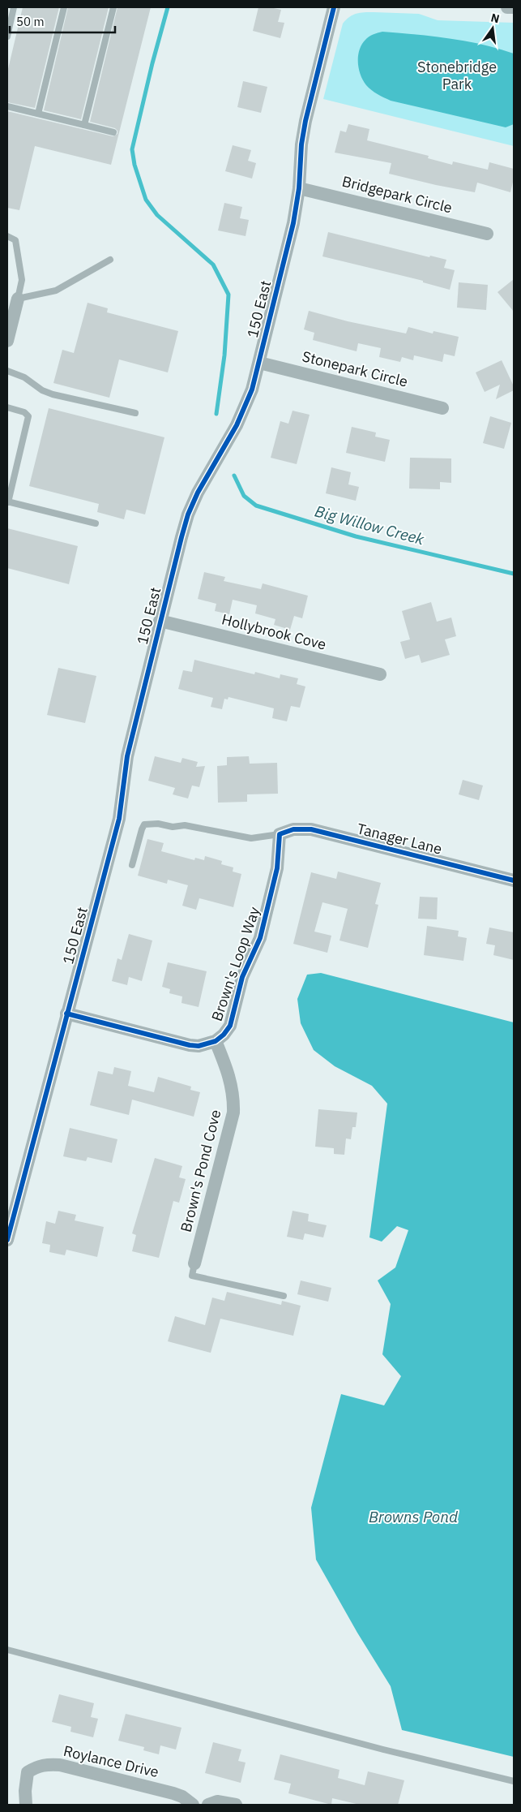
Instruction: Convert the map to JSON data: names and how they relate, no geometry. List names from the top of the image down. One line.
{"streets":{"street":["Bridgepark Circle","150 East","Stonepark Circle","Hollybrook Cove","Tanager Lane","Brown's Loop Way","Brown's Pond Cove","Roylance Drive"]},"crossings":[["Bridgepark Circle","150 East"],["150 East","Stonepark Circle"],["150 East","Hollybrook Cove"],["150 East","Brown's Loop Way"],["Tanager Lane","Brown's Loop Way"],["Brown's Loop Way","Brown's Pond Cove"]],"water":["Big Willow Creek","Browns Pond"],"parks":["Stonebridge Park"],"scale_bar":"50 m","north":"top"}
